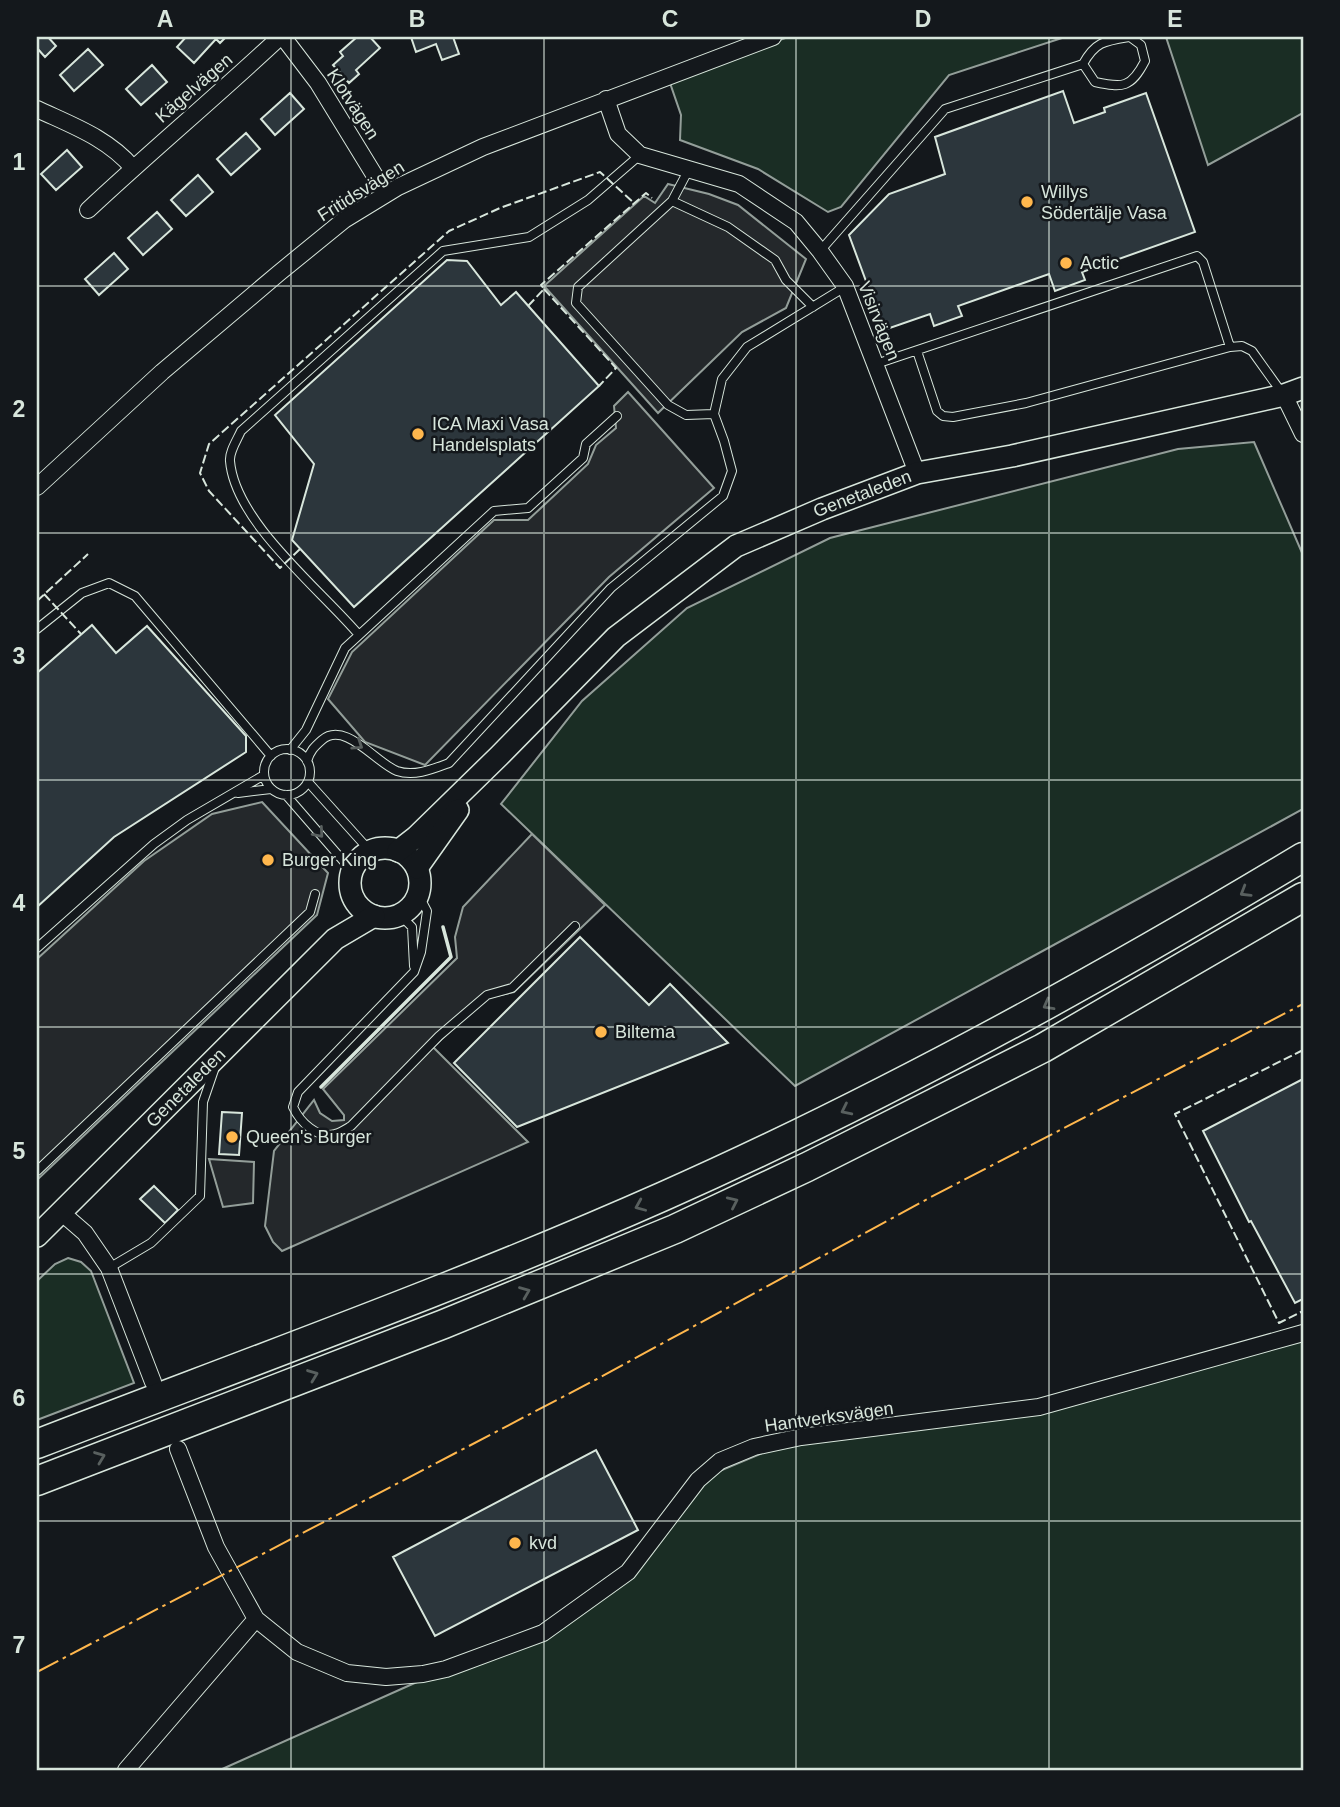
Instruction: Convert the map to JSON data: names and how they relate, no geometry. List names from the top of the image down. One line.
{"streets":{"main road":["Genetaleden"],"street":["Kägelvägen","Klotvägen","Fritidsvägen","Visirvägen","Hantverksvägen"]},"crossings":[["Kägelvägen","Klotvägen"],["Klotvägen","Fritidsvägen"],["Visirvägen","Genetaleden"]],"places":["Willys Södertälje Vasa","Actic","ICA Maxi Vasa Handelsplats","Burger King","Biltema","Queen's Burger","kvd"],"grid":{"columns":["A","B","C","D","E"],"rows":["1","2","3","4","5","6","7"]}}
